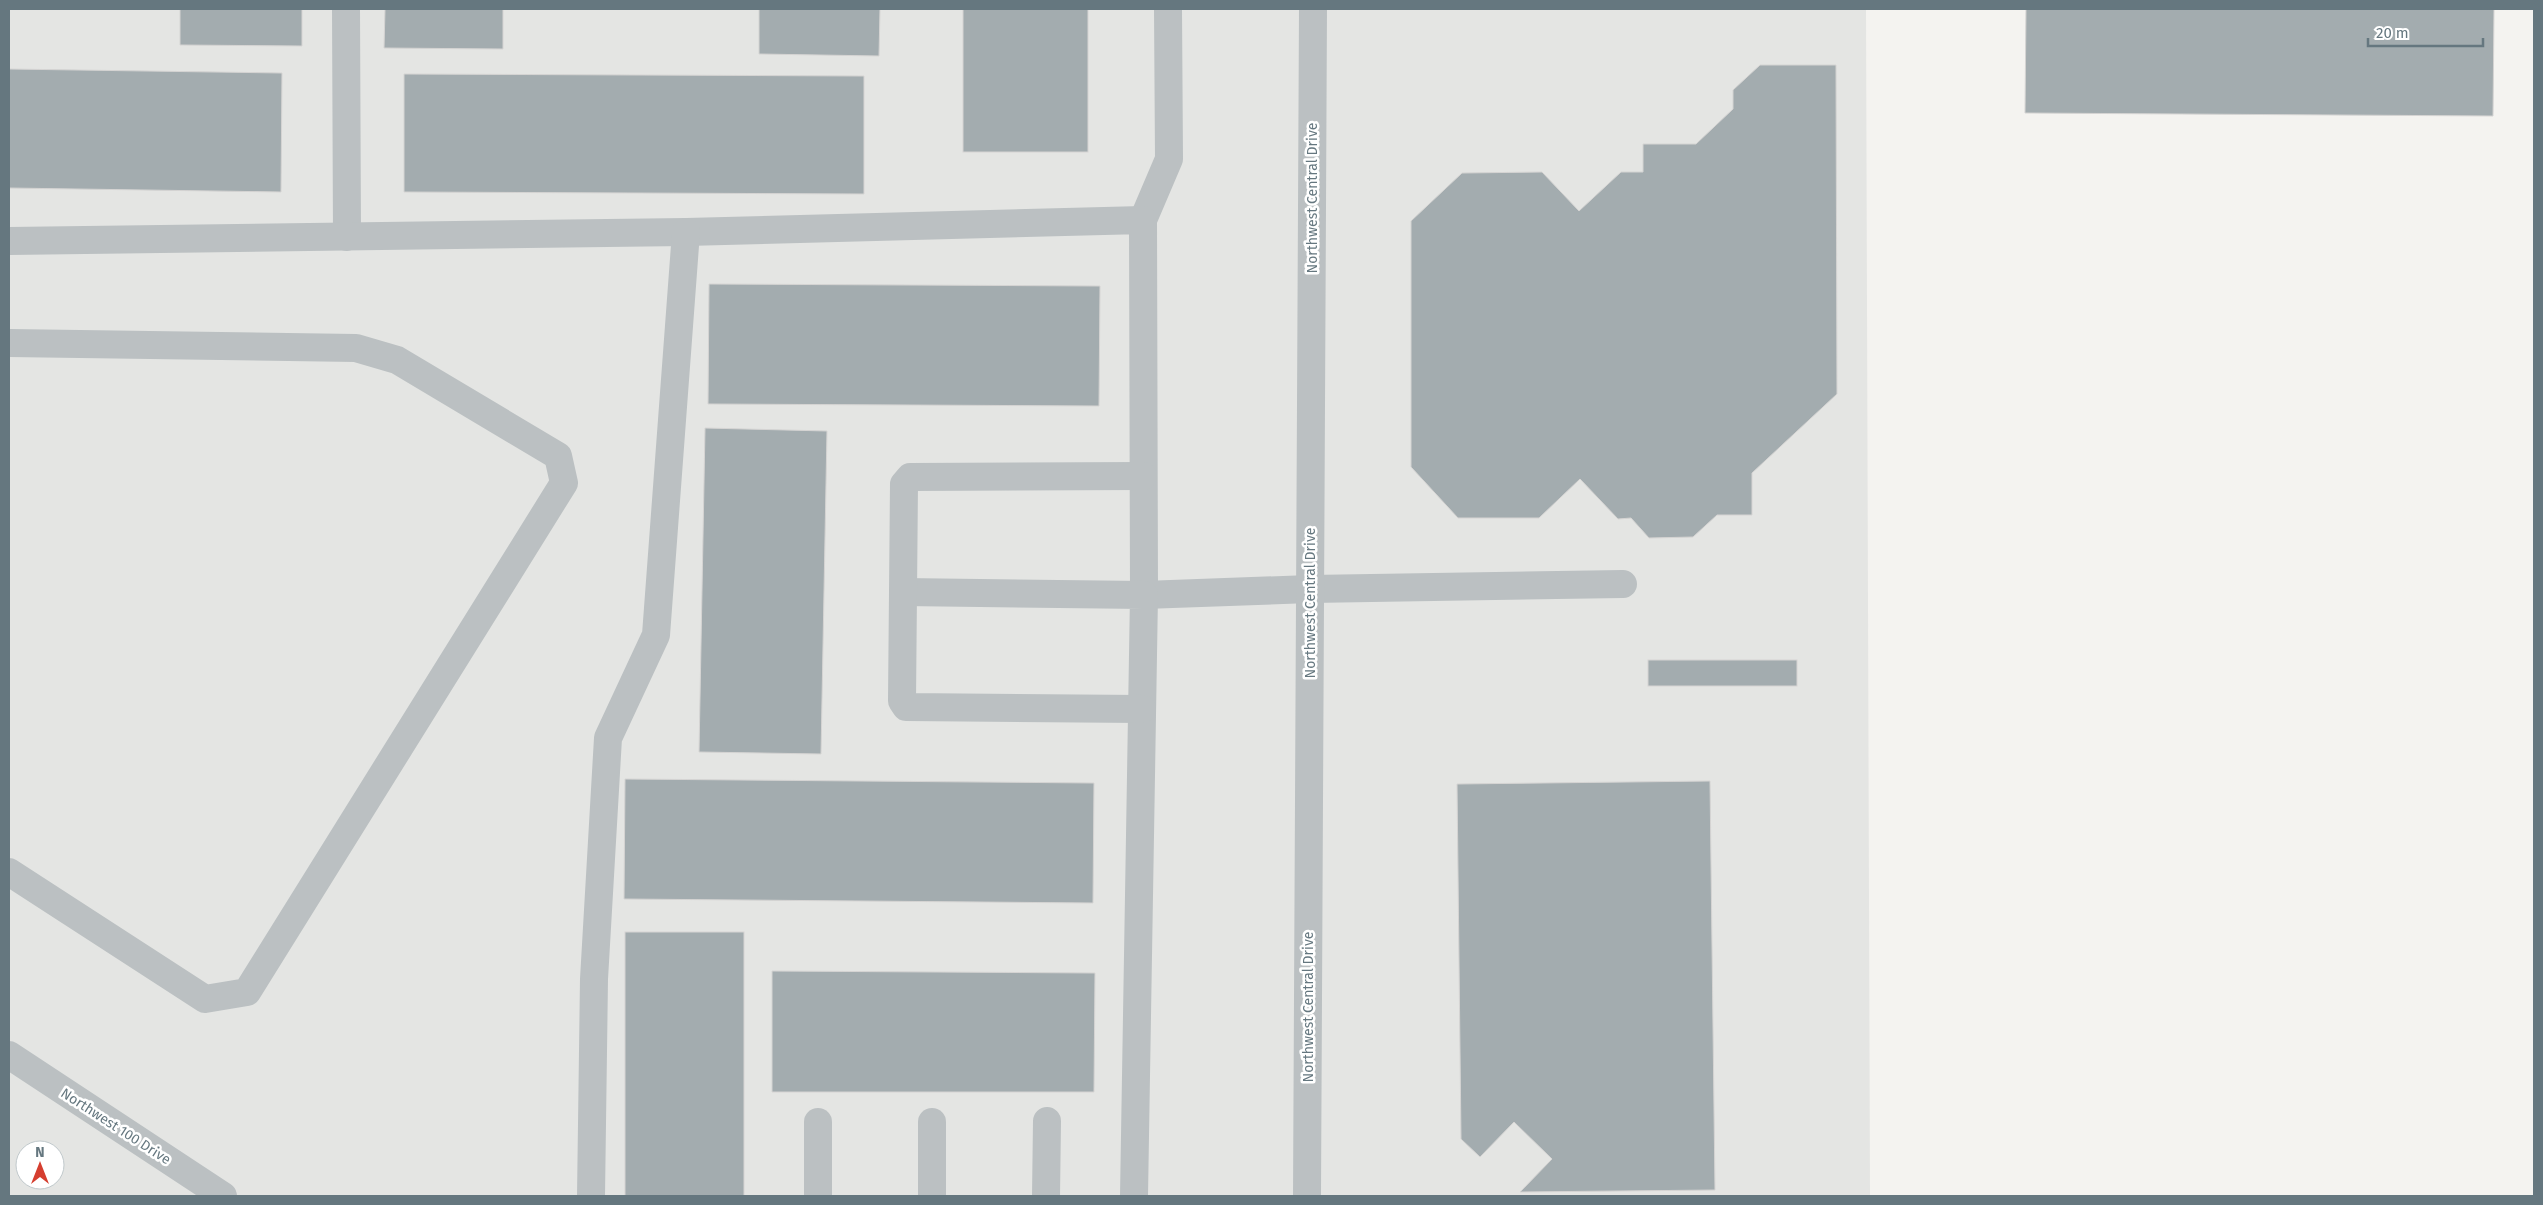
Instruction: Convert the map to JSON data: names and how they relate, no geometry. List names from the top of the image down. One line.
{"streets":{"street":["Northwest Central Drive","Northwest 100 Drive"]},"scale_bar":"20 m","north":"top"}
